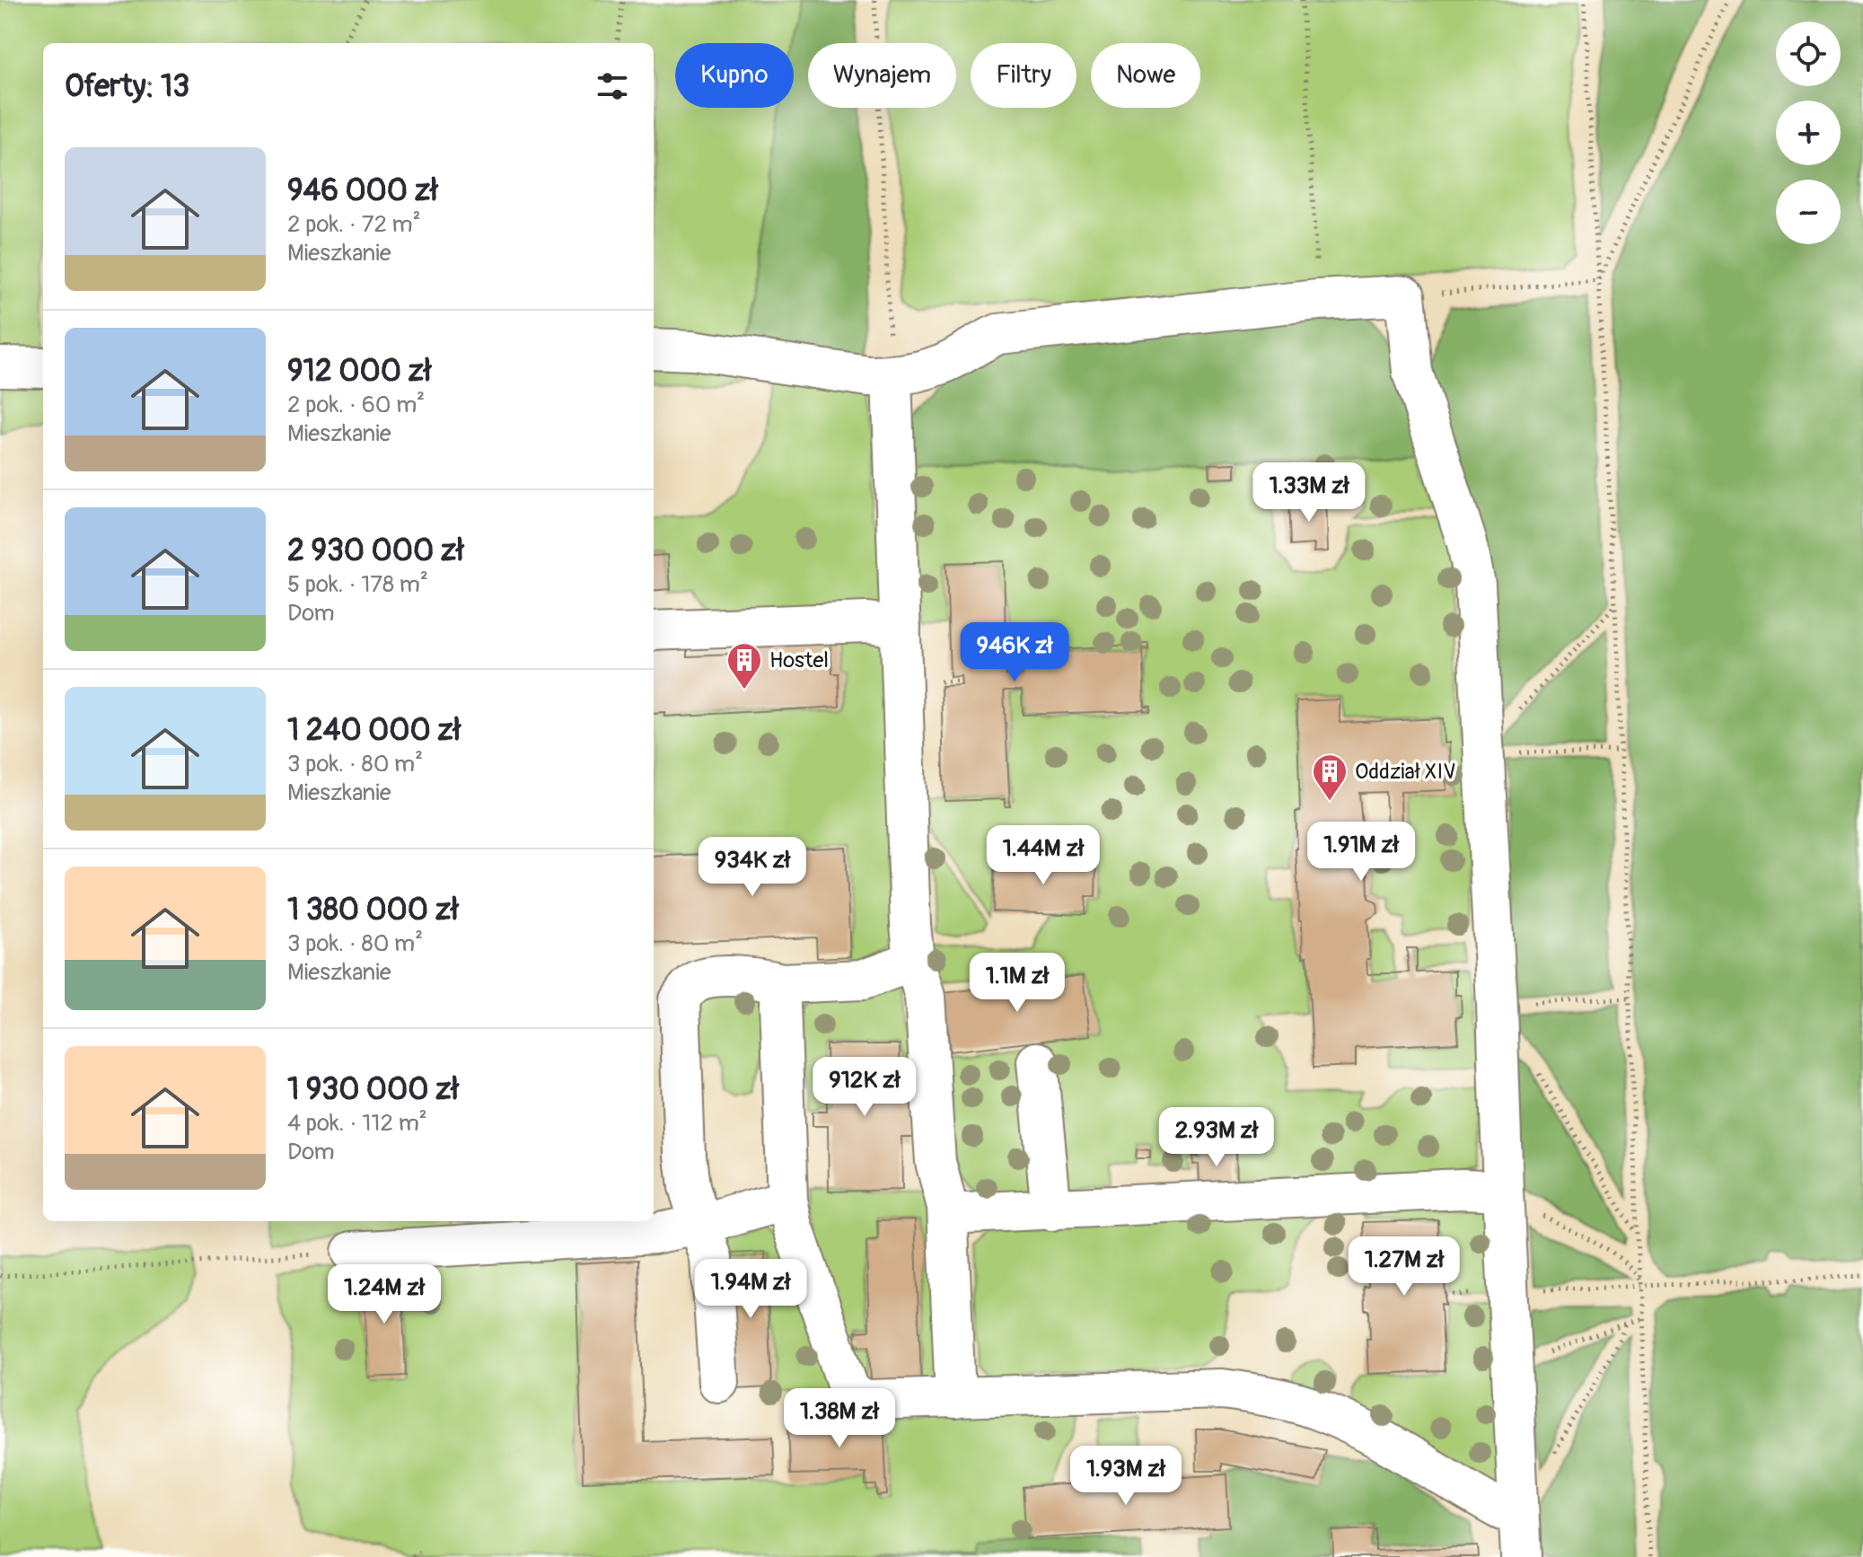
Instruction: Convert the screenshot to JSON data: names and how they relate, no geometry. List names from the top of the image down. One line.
{"places":{"building":["Hostel","Oddział XIV"]},"page":{"map_buttons":["+","−"],"chip":["Kupno","Wynajem","Filtry","Nowe"],"heading":"Oferty: 13","list":[{"name":"946 000 zł","note":"2 pok. · 72 m² · Mieszkanie"},{"name":"912 000 zł","note":"2 pok. · 60 m² · Mieszkanie"},{"name":"2 930 000 zł","note":"5 pok. · 178 m² · Dom"},{"name":"1 240 000 zł","note":"3 pok. · 80 m² · Mieszkanie"},{"name":"1 380 000 zł","note":"3 pok. · 80 m² · Mieszkanie"},{"name":"1 930 000 zł","note":"4 pok. · 112 m² · Dom"}],"price":["1.33M zł","946K zł","1.91M zł","1.44M zł","934K zł","1.1M zł","912K zł","2.93M zł","1.27M zł","1.94M zł","1.24M zł","1.38M zł","1.93M zł"]}}
